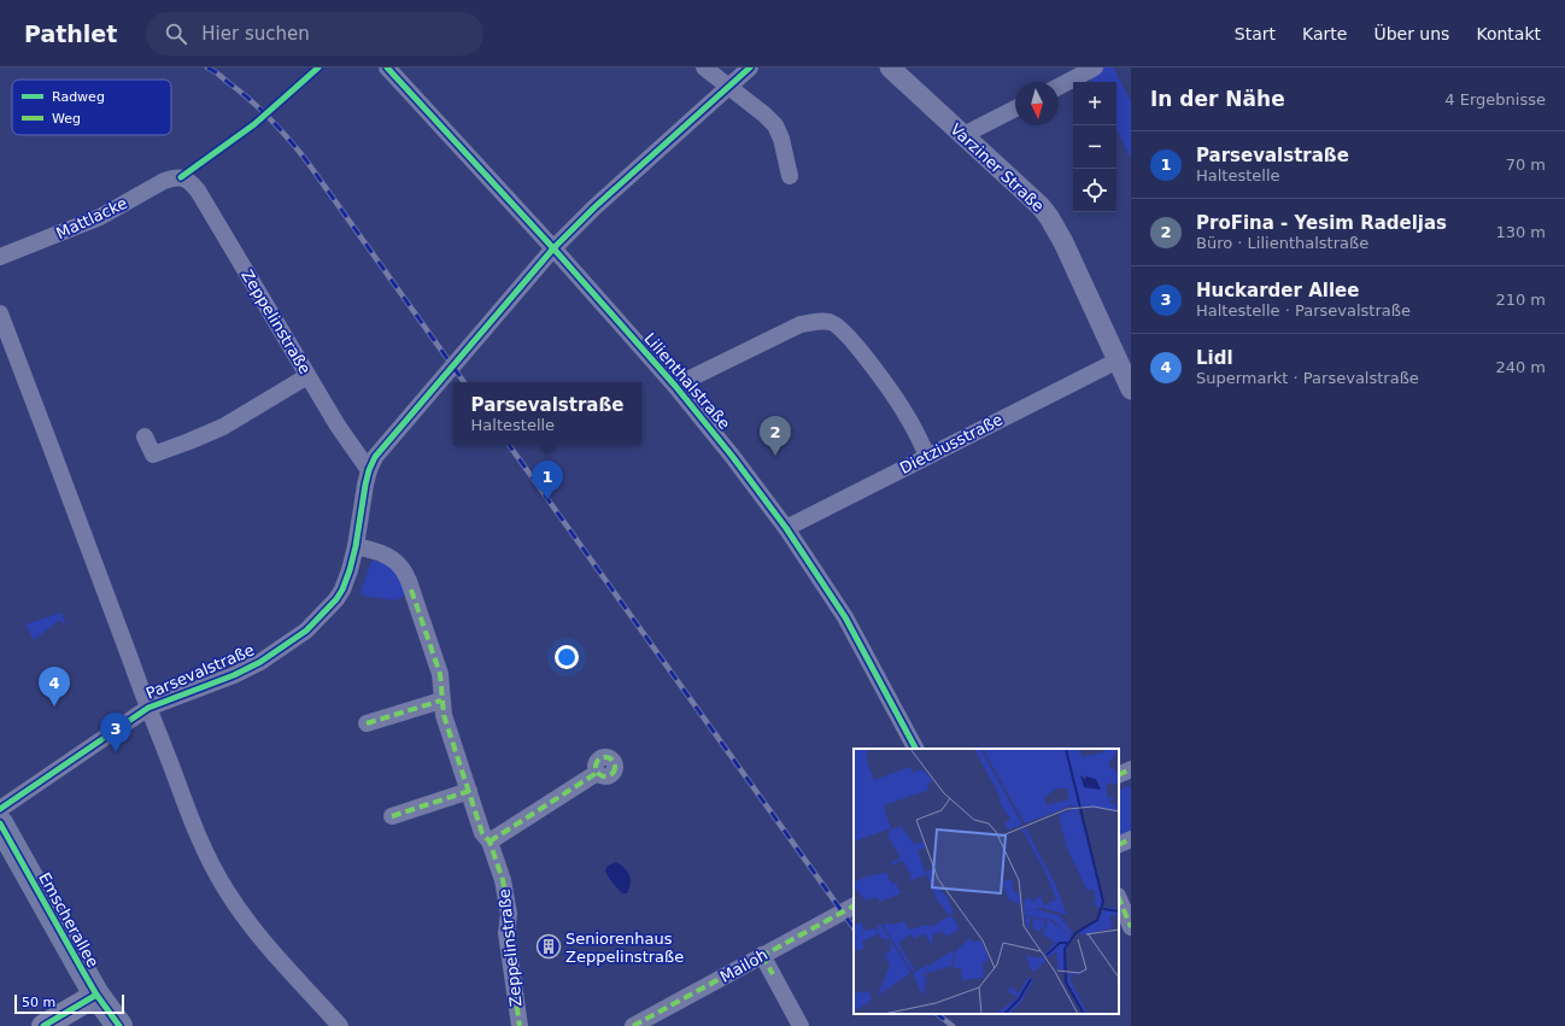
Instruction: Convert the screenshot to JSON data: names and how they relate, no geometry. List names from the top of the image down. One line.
{"streets":{"main road":["Emscherallee"],"street":["Varziner Straße","Mattlacke","Zeppelinstraße","Lilienthalstraße","Dietziusstraße","Parsevalstraße","Mailoh"]},"crossings":[["Varziner Straße","Dietziusstraße"],["Mattlacke","Zeppelinstraße"],["Zeppelinstraße","Parsevalstraße"],["Lilienthalstraße","Dietziusstraße"],["Lilienthalstraße","Parsevalstraße"]],"places":{"building":["Seniorenhaus Zeppelinstraße"]},"legend":["Radweg","Weg"],"scale_bar":"50 m","north":"bottom","page":{"header":"Pathlet","search":"Hier suchen","nav":["Start","Karte","Über uns","Kontakt"],"heading":["In der Nähe","4 Ergebnisse"],"map_buttons":["+","−"],"list":[{"mark":"1","name":"Parsevalstraße","note":"Haltestelle","value":"70 m"},{"mark":"2","name":"ProFina - Yesim Radeljas","note":"Büro · Lilienthalstraße","value":"130 m"},{"mark":"3","name":"Huckarder Allee","note":"Haltestelle · Parsevalstraße","value":"210 m"},{"mark":"4","name":"Lidl","note":"Supermarkt · Parsevalstraße","value":"240 m"}],"popup":["Parsevalstraße","Haltestelle"],"pins":["2","1","4","3"],"scale":"50 m"}}
